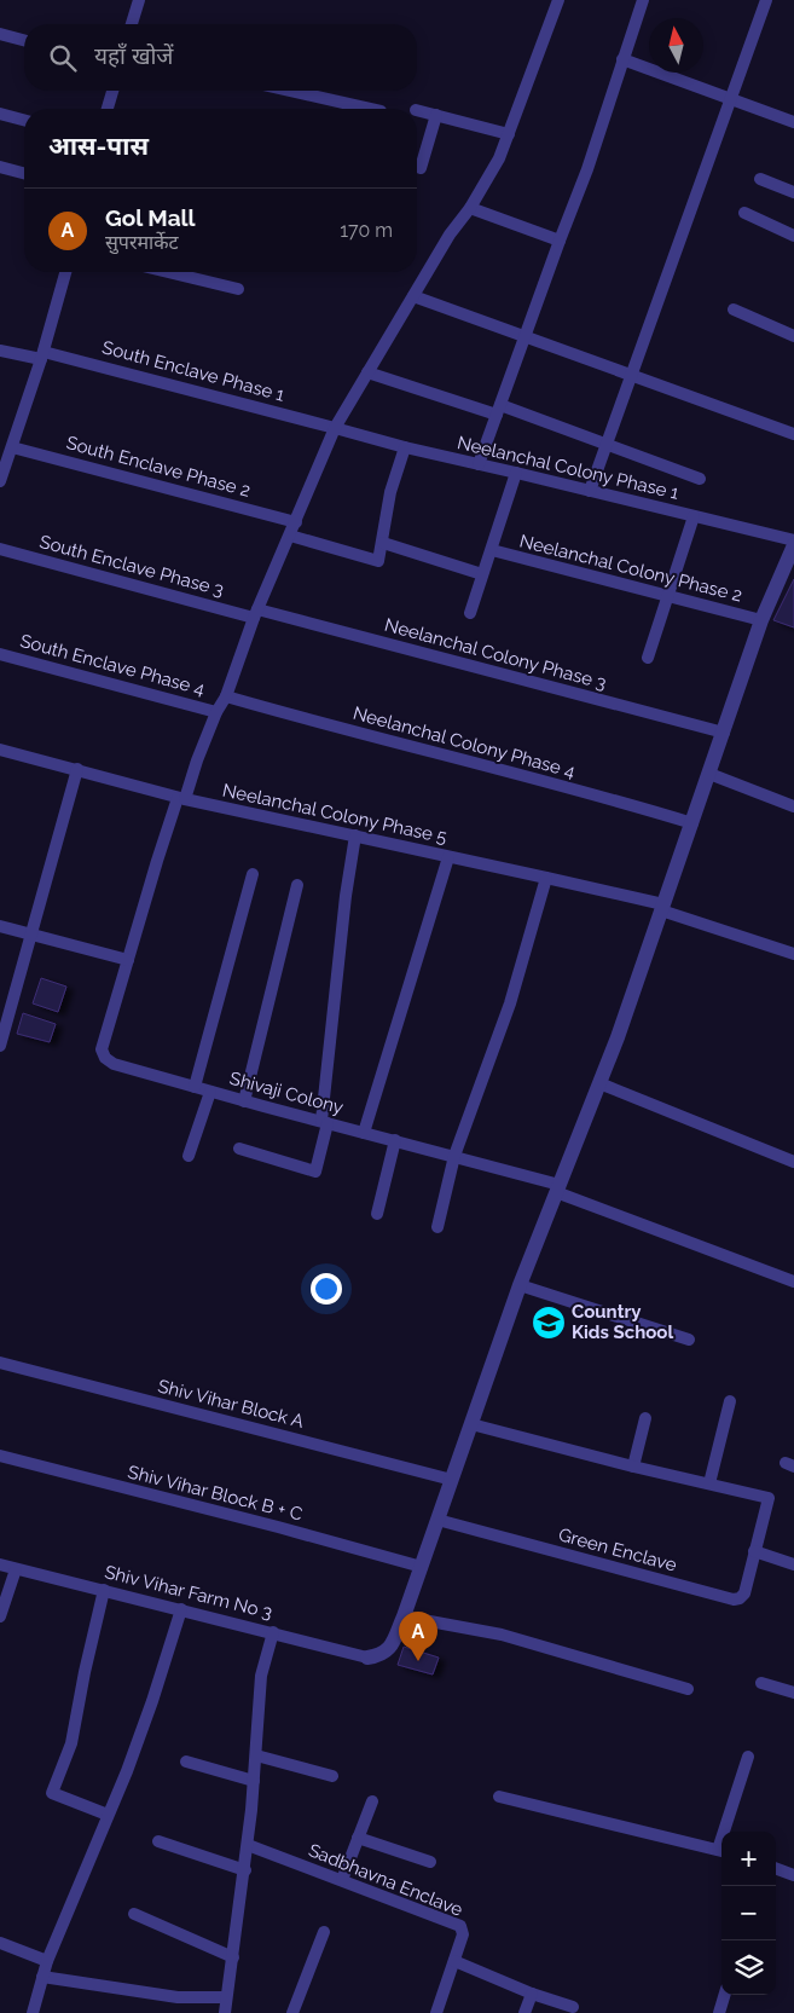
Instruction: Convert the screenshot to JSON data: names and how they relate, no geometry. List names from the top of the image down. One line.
{"streets":{"street":["South Enclave Phase 1","South Enclave Phase 2","Neelanchal Colony Phase 1","South Enclave Phase 3","Neelanchal Colony Phase 2","Neelanchal Colony Phase 3","South Enclave Phase 4","Neelanchal Colony Phase 4","Neelanchal Colony Phase 5","Shivaji Colony","Shiv Vihar Block A","Shiv Vihar Block B + C","Green Enclave","Shiv Vihar Farm No 3","Sadbhavna Enclave"]},"crossings":[["South Enclave Phase 1","Neelanchal Colony Phase 1"],["South Enclave Phase 1","Shivaji Colony"],["South Enclave Phase 2","Shivaji Colony"],["Neelanchal Colony Phase 1","Shivaji Colony"],["South Enclave Phase 3","Neelanchal Colony Phase 3"],["South Enclave Phase 3","Shivaji Colony"],["Neelanchal Colony Phase 3","Shivaji Colony"],["South Enclave Phase 4","Shivaji Colony"],["Neelanchal Colony Phase 4","Shivaji Colony"],["Neelanchal Colony Phase 5","Shivaji Colony"]],"places":{"school or university":["Country Kids School"]},"north":"top","page":{"search":"यहाँ खोजें","heading":"आस-पास","list":[{"mark":"A","name":"Gol Mall","note":"सुपरमार्केट","value":"170 m"}],"pins":"A","map_buttons":["+","−"]}}
